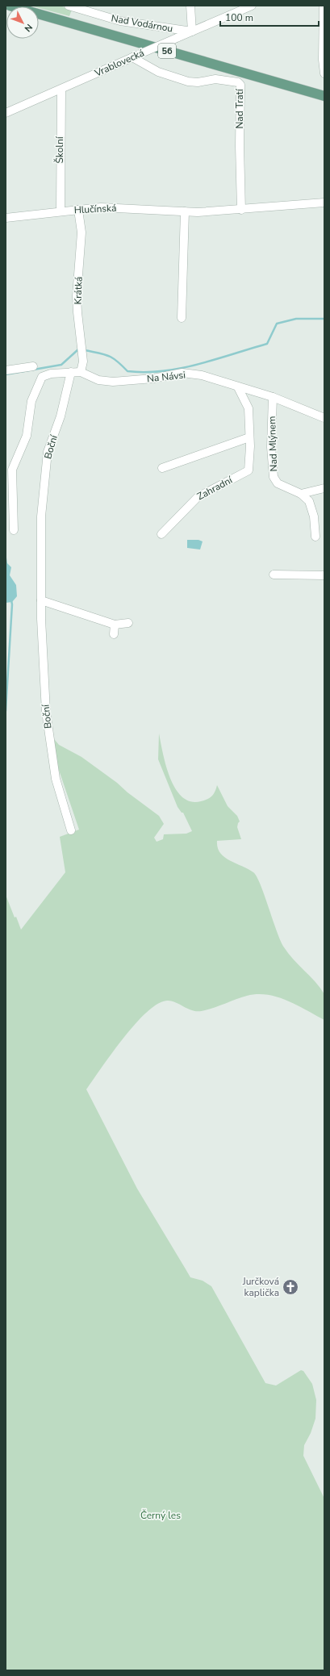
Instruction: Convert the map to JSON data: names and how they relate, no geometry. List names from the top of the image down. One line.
{"streets":{"main road":["56"],"street":["Nad Vodárnou","Vrablovecká","Nad Tratí","Školní","Hlučínská","Krátká","Na Návsi","Nad Mlýnem","Boční","Zahradní"]},"crossings":[["Nad Vodárnou","Vrablovecká"],["Vrablovecká","Nad Tratí"],["Vrablovecká","Školní"],["Nad Tratí","Hlučínská"],["Školní","Hlučínská"],["Hlučínská","Krátká"],["Krátká","Na Návsi"],["Na Návsi","Nad Mlýnem"],["Na Návsi","Boční"],["Na Návsi","Zahradní"]],"parks":["Černý les"],"places":{"church":["Jurčková kaplička"]},"scale_bar":"100 m","north":"bottom right"}
